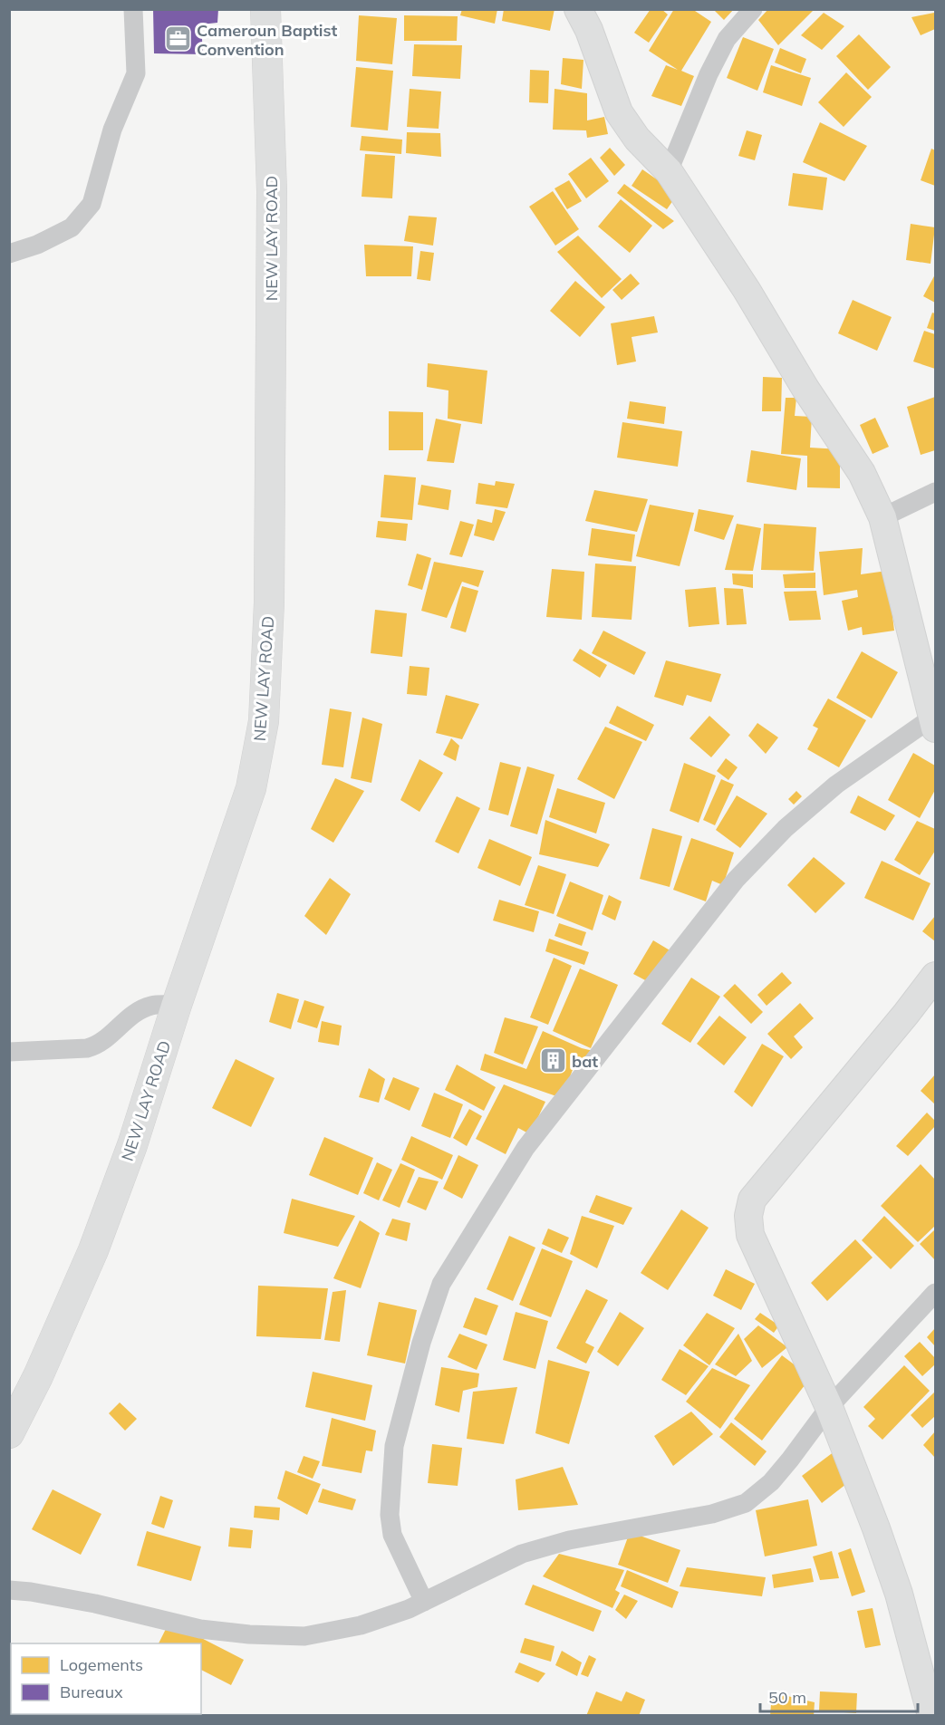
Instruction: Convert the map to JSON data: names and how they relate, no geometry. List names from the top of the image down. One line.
{"streets":{"highway":["NEW LAY ROAD"]},"places":{"office":["Cameroun Baptist Convention"],"building":["bat"]},"legend":["Logements","Bureaux"],"scale_bar":"50 m"}
